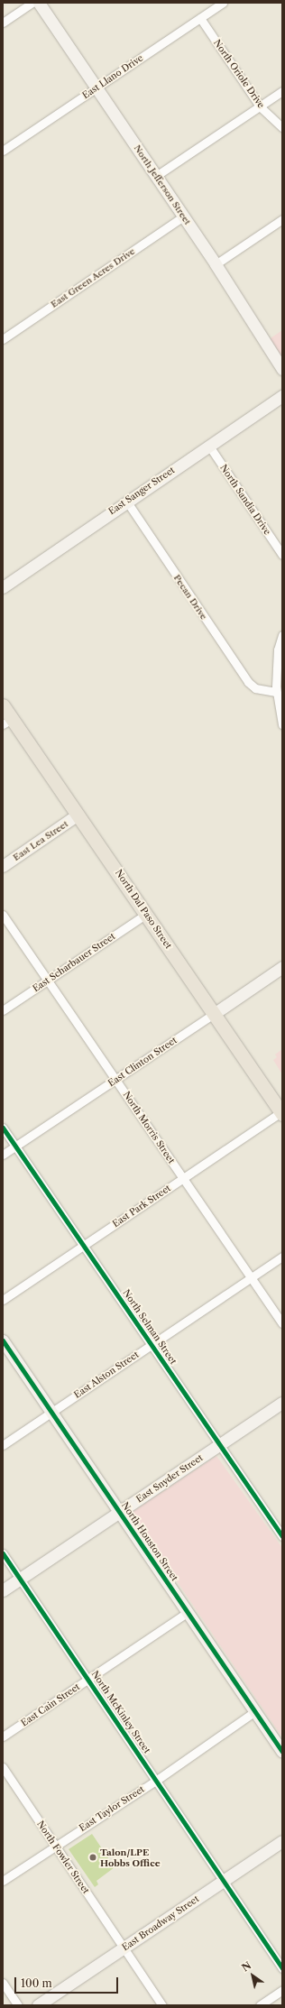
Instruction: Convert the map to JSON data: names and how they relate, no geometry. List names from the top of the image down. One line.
{"streets":{"main road":["North Dal Paso Street"],"street":["North Oriole Drive","East Llano Drive","North Jefferson Street","East Green Acres Drive","East Sanger Street","North Sandia Drive","Pecan Drive","East Lea Street","East Scharbauer Street","East Clinton Street","North Morris Street","East Park Street","North Selman Street","East Alston Street","East Snyder Street","North Houston Street","East Cain Street","North McKinley Street","East Taylor Street","North Fowler Street","East Broadway Street"]},"crossings":[["North Oriole Drive","East Llano Drive"],["East Llano Drive","North Jefferson Street"],["North Jefferson Street","East Green Acres Drive"],["East Sanger Street","North Sandia Drive"],["East Sanger Street","Pecan Drive"],["East Lea Street","North Dal Paso Street"],["North Dal Paso Street","East Scharbauer Street"],["North Dal Paso Street","East Clinton Street"],["North Dal Paso Street","East Park Street"],["East Scharbauer Street","North Morris Street"],["East Clinton Street","North Morris Street"],["East Clinton Street","North Selman Street"],["North Morris Street","East Park Street"],["North Morris Street","East Alston Street"],["East Park Street","North Selman Street"],["North Selman Street","East Alston Street"],["North Selman Street","East Snyder Street"],["East Alston Street","North Houston Street"],["East Snyder Street","North Houston Street"],["East Snyder Street","North McKinley Street"],["North Houston Street","East Cain Street"],["North Houston Street","East Taylor Street"],["East Cain Street","North McKinley Street"],["North McKinley Street","East Taylor Street"],["North McKinley Street","East Broadway Street"],["East Taylor Street","North Fowler Street"],["North Fowler Street","East Broadway Street"]],"places":["Talon/LPE Hobbs Office"],"scale_bar":"100 m","north":"top left"}
